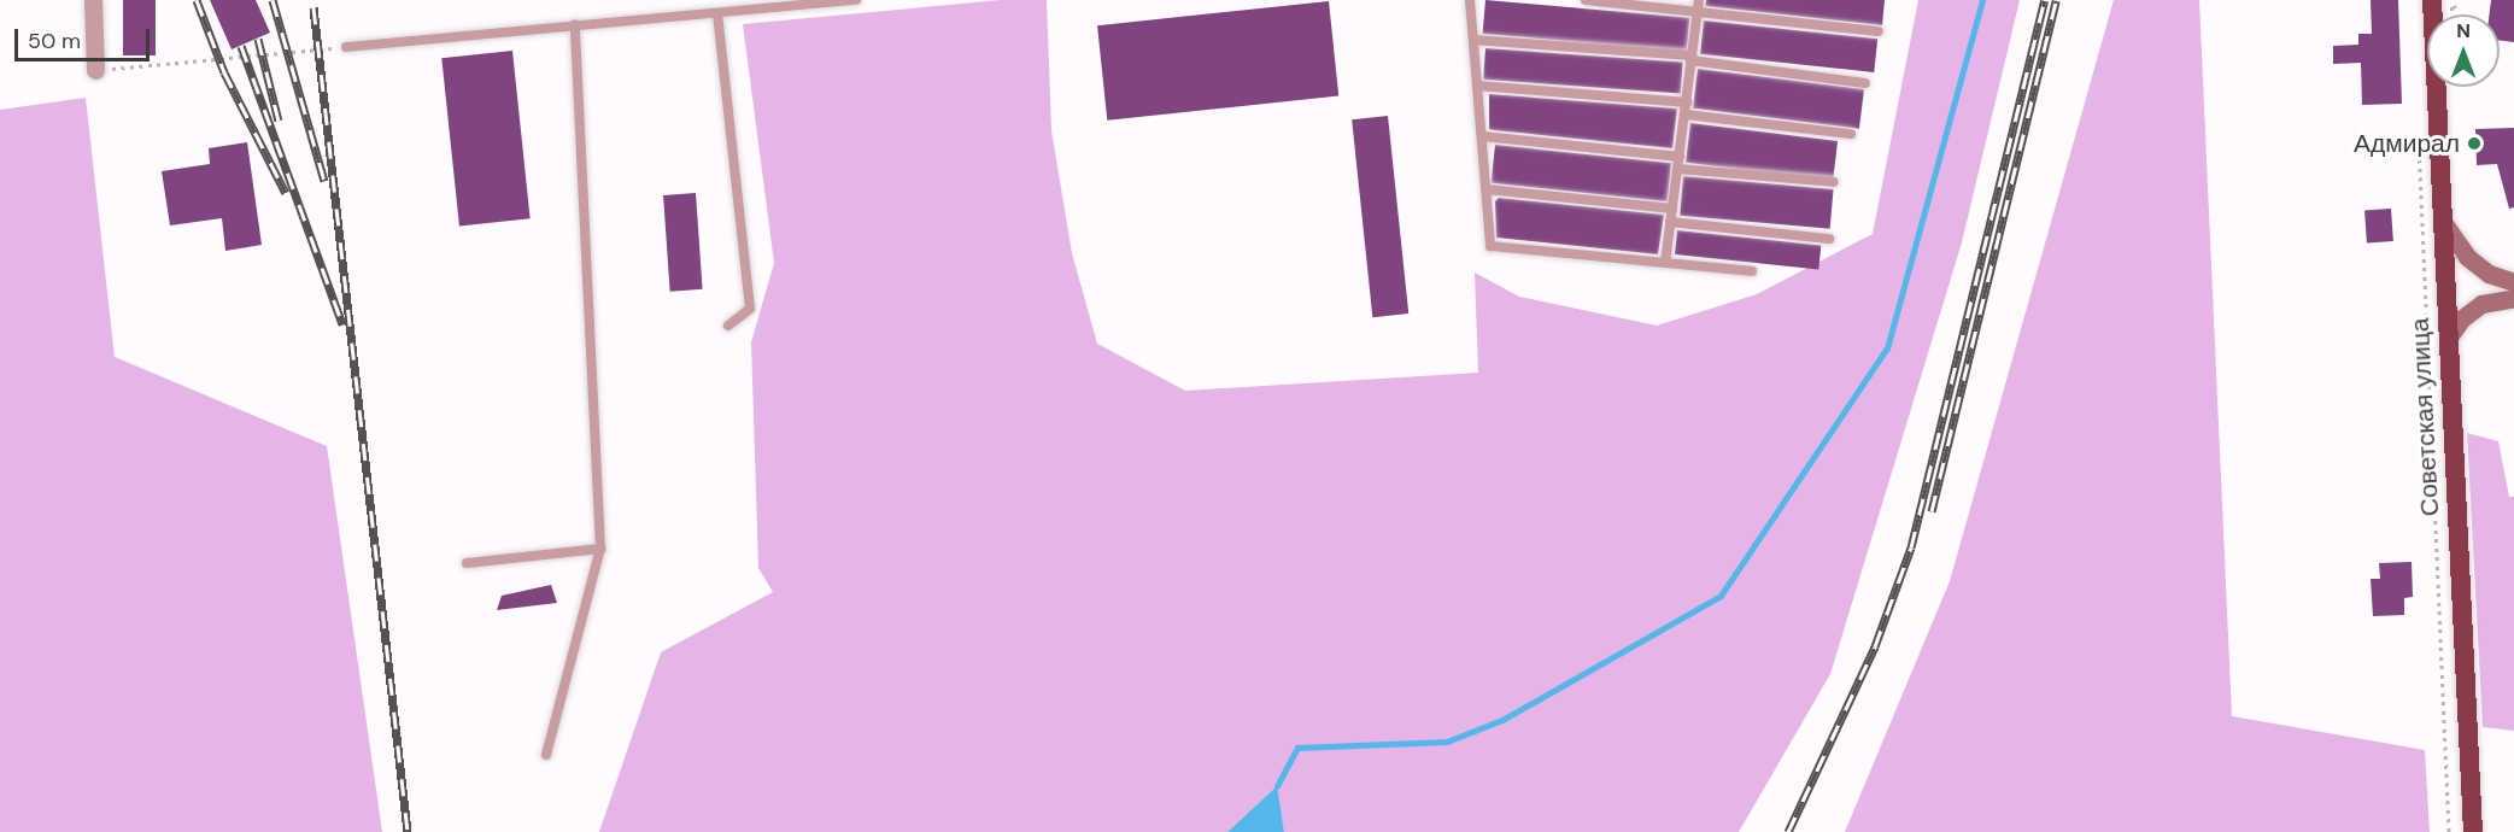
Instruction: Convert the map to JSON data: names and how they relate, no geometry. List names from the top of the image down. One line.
{"streets":{"highway":["Советская улица"]},"places":["Адмирал"],"scale_bar":"50 m","north":"top"}
